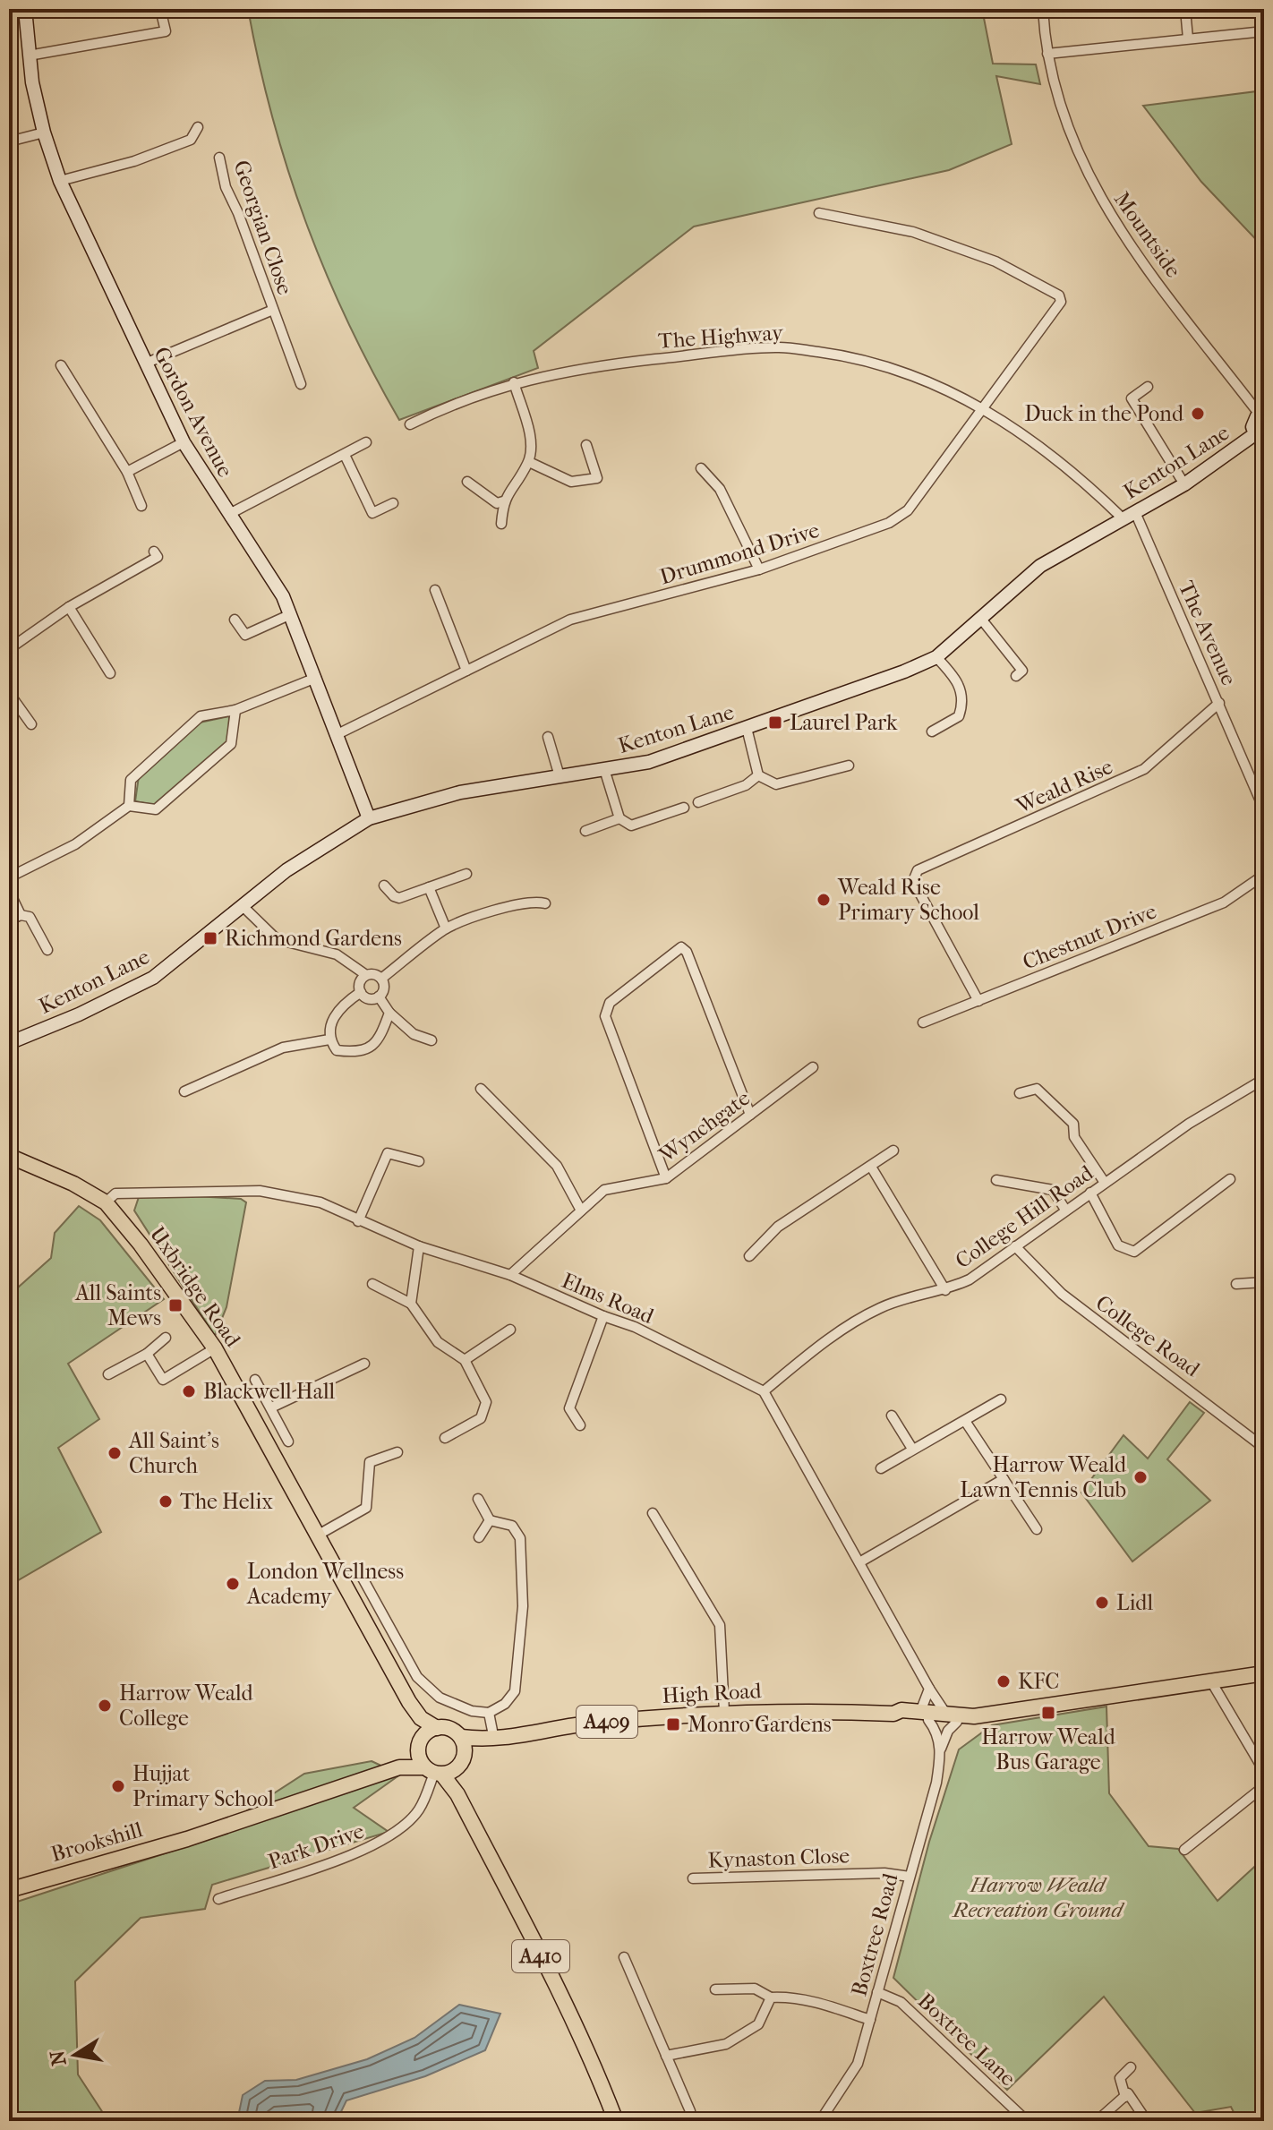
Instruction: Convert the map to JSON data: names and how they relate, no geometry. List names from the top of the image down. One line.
{"streets":{"main road":["Uxbridge Road","High Road","A409","Brookshill","A410"],"street":["Georgian Close","Mountside","The Highway","Gordon Avenue","Kenton Lane","Drummond Drive","The Avenue","Weald Rise","Chestnut Drive","Wynchgate","College Hill Road","Elms Road","College Road","Park Drive","Kynaston Close","Boxtree Road","Boxtree Lane"]},"crossings":[["Georgian Close","Gordon Avenue"],["The Highway","Kenton Lane"],["The Highway","Drummond Drive"],["Gordon Avenue","Kenton Lane"],["Gordon Avenue","Drummond Drive"],["Kenton Lane","The Avenue"],["The Avenue","Weald Rise"],["Weald Rise","Chestnut Drive"],["Wynchgate","Elms Road"],["College Hill Road","Elms Road"],["College Hill Road","College Road"],["Uxbridge Road","Elms Road"],["Uxbridge Road","High Road"],["Uxbridge Road","Brookshill"],["Uxbridge Road","Park Drive"],["Uxbridge Road","A410"],["High Road","Brookshill"],["High Road","Park Drive"],["High Road","Boxtree Road"],["High Road","A410"],["Brookshill","Park Drive"],["Brookshill","A410"],["Park Drive","A410"],["Kynaston Close","Boxtree Road"],["Boxtree Road","Boxtree Lane"]],"parks":["Harrow Weald Recreation Ground"],"places":{"other":["Duck in the Pond","Weald Rise Primary School","Blackwell Hall","All Saint's Church","Harrow Weald Lawn Tennis Club","The Helix","London Wellness Academy","Lidl","KFC","Harrow Weald College","Hujjat Primary School"],"transit":["Laurel Park","Richmond Gardens","All Saints Mews","Harrow Weald Bus Garage","Monro Gardens"]},"north":"left"}
